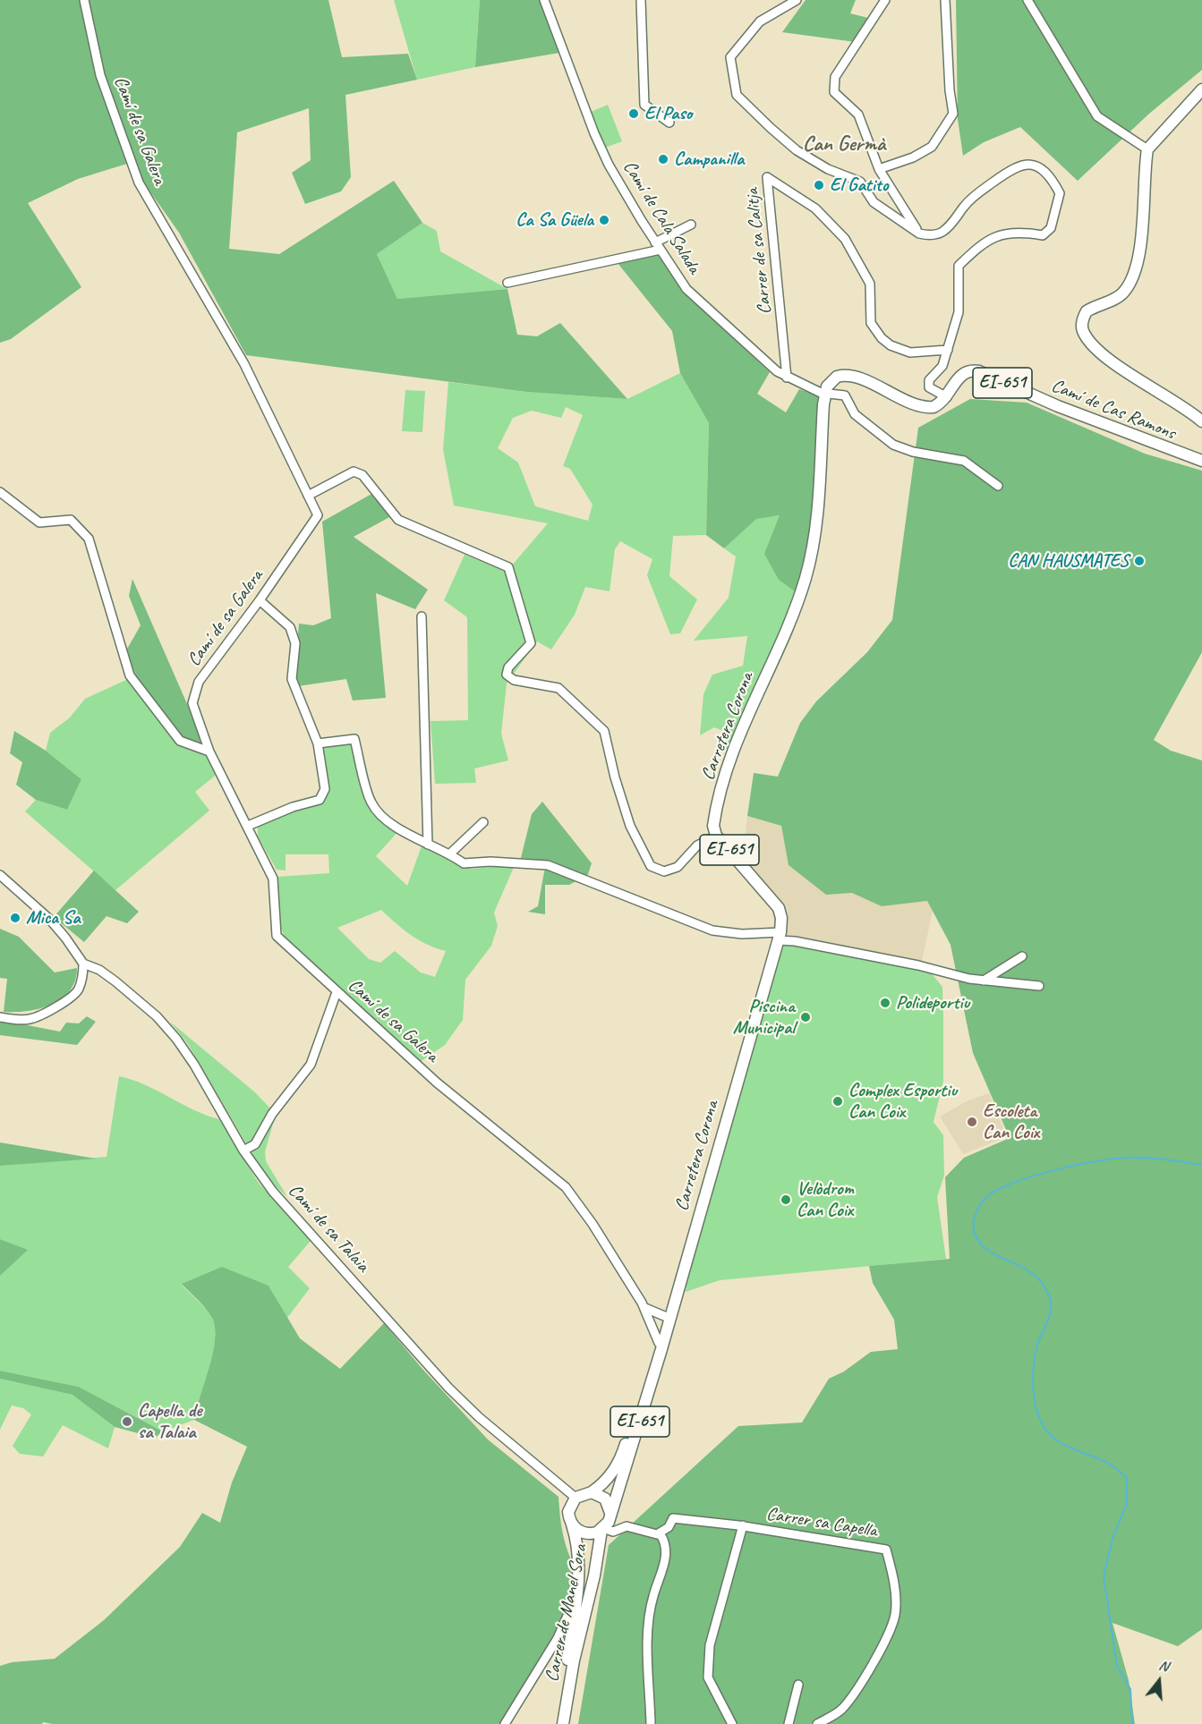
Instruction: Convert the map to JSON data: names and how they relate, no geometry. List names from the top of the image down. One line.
{"streets":{"main road":["EI-651","Camí de Cas Ramons","Carretera Corona","Carrer de Manel Sora"],"street":["Camí de sa Galera","Camí de Cala Salada","Carrer de sa Calitja","Camí de sa Talaia","Carrer sa Capella"]},"crossings":[["Camí de sa Galera","Carretera Corona"],["Camí de Cala Salada","Carrer de sa Calitja"],["Camí de Cala Salada","EI-651"],["Camí de Cala Salada","Carretera Corona"],["EI-651","Camí de Cas Ramons"],["EI-651","Carretera Corona"],["EI-651","Camí de sa Talaia"],["EI-651","Carrer de Manel Sora"],["Carretera Corona","Camí de sa Talaia"],["Carretera Corona","Carrer de Manel Sora"],["Camí de sa Talaia","Carrer de Manel Sora"]],"districts":["Can Germà"],"places":["El Paso","Campanilla","El Gatito","Ca Sa Güela","CAN HAUSMATES","Mica Sa","Polideportiu","Piscina Municipal","Complex Esportiu Can Coix","Escoleta Can Coix","Velòdrom Can Coix","Capella de sa Talaia"],"north":"top"}
